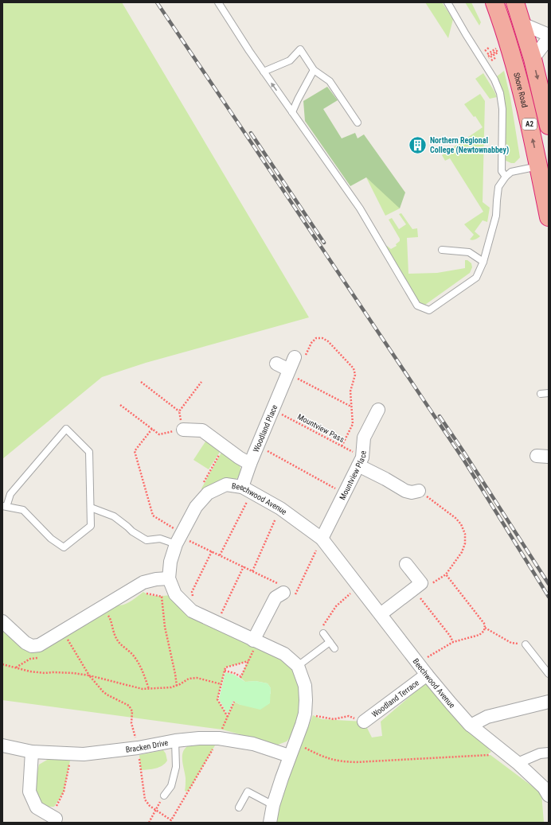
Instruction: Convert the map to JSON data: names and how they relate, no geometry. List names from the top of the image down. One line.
{"streets":{"highway":["Shore Road","A2"],"street":["Woodland Place","Mountview Place","Beechwood Avenue","Woodland Terrace","Bracken Drive"],"path":["Mountview Pass"]},"crossings":[["Woodland Place","Mountview Pass"],["Woodland Place","Beechwood Avenue"],["Mountview Pass","Mountview Place"],["Mountview Place","Beechwood Avenue"],["Beechwood Avenue","Woodland Terrace"]],"places":{"building":["Northern Regional College (Newtownabbey)"]}}
